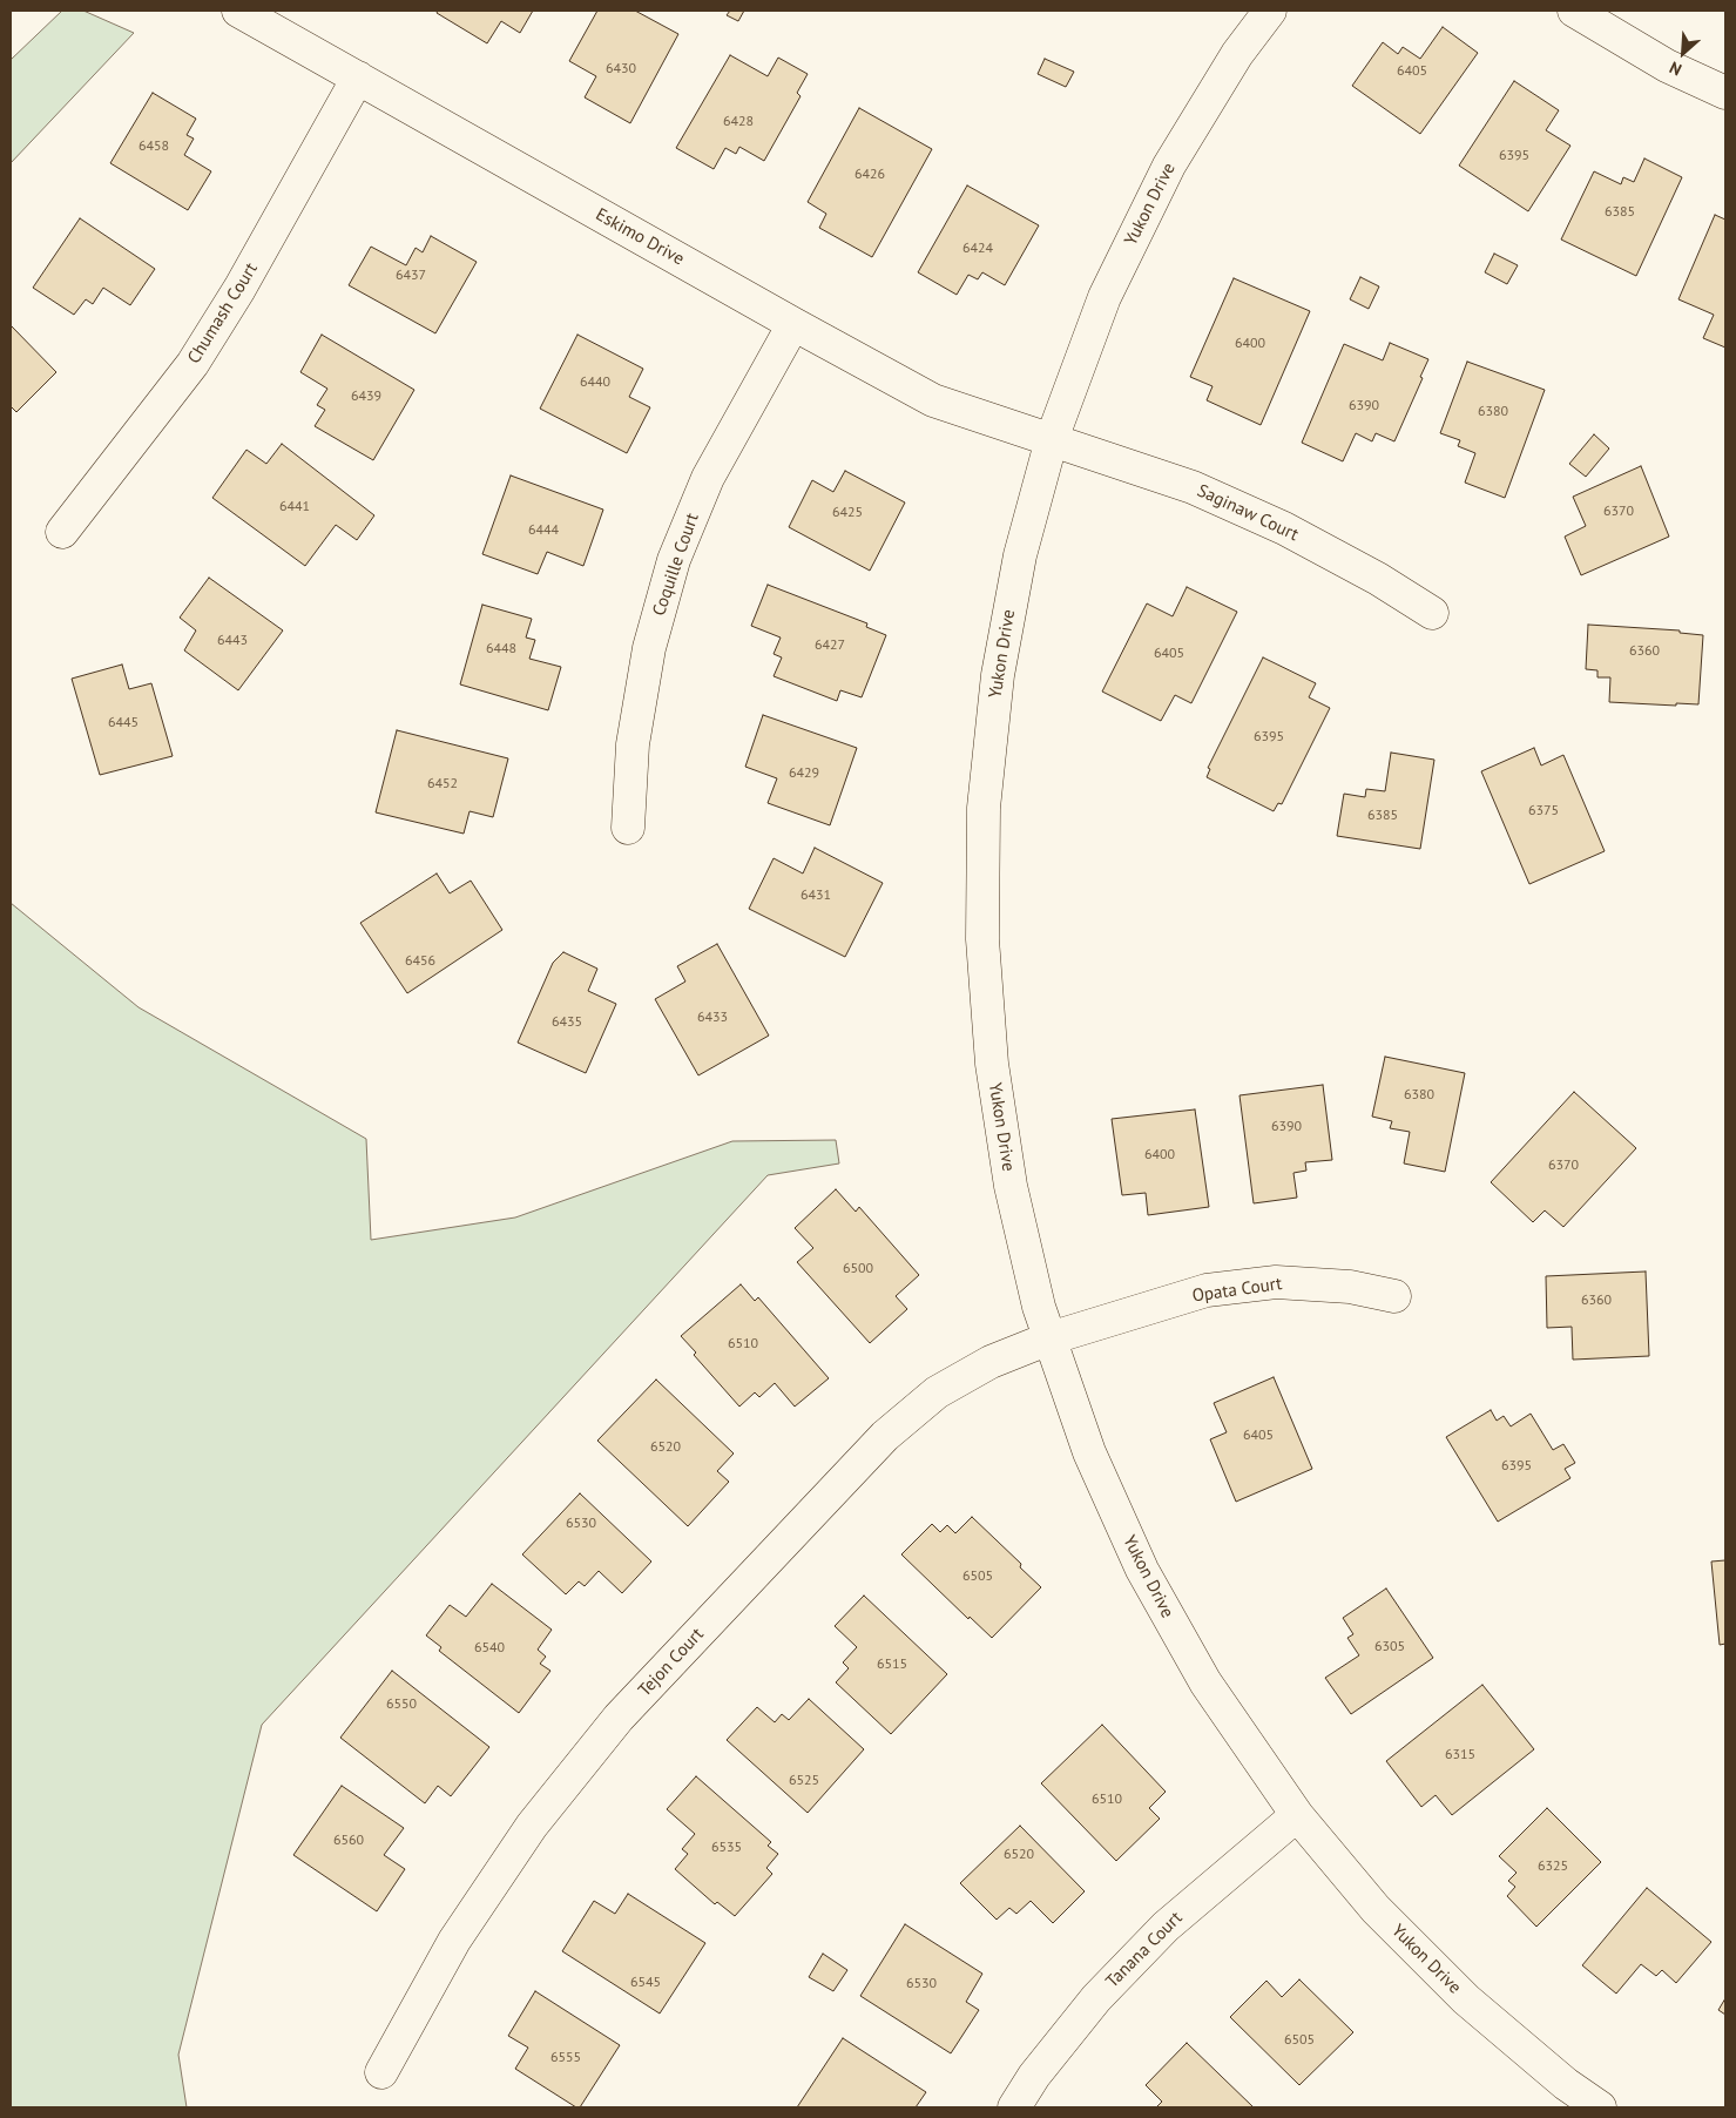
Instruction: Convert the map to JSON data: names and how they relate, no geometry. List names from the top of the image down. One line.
{"streets":{"street":["Yukon Drive","Eskimo Drive","Chumash Court","Saginaw Court","Coquille Court","Opata Court","Tejon Court","Tanana Court"]},"crossings":[["Yukon Drive","Eskimo Drive"],["Yukon Drive","Saginaw Court"],["Yukon Drive","Opata Court"],["Yukon Drive","Tejon Court"],["Yukon Drive","Tanana Court"],["Eskimo Drive","Chumash Court"],["Eskimo Drive","Saginaw Court"],["Eskimo Drive","Coquille Court"],["Opata Court","Tejon Court"]],"house_numbers":["6430","6405","6428","6458","6395","6426","6385","6424","6437","6400","6440","6439","6390","6380","6441","6370","6425","6444","6443","6427","6448","6360","6405","6445","6395","6429","6452","6375","6385","6431","6456","6433","6435","6380","6390","6400","6370","6500","6360","6510","6405","6520","6395","6530","6505","6305","6540","6515","6550","6315","6525","6510","6560","6535","6520","6325","6545","6530","6505","6555"],"north":"bottom left"}
